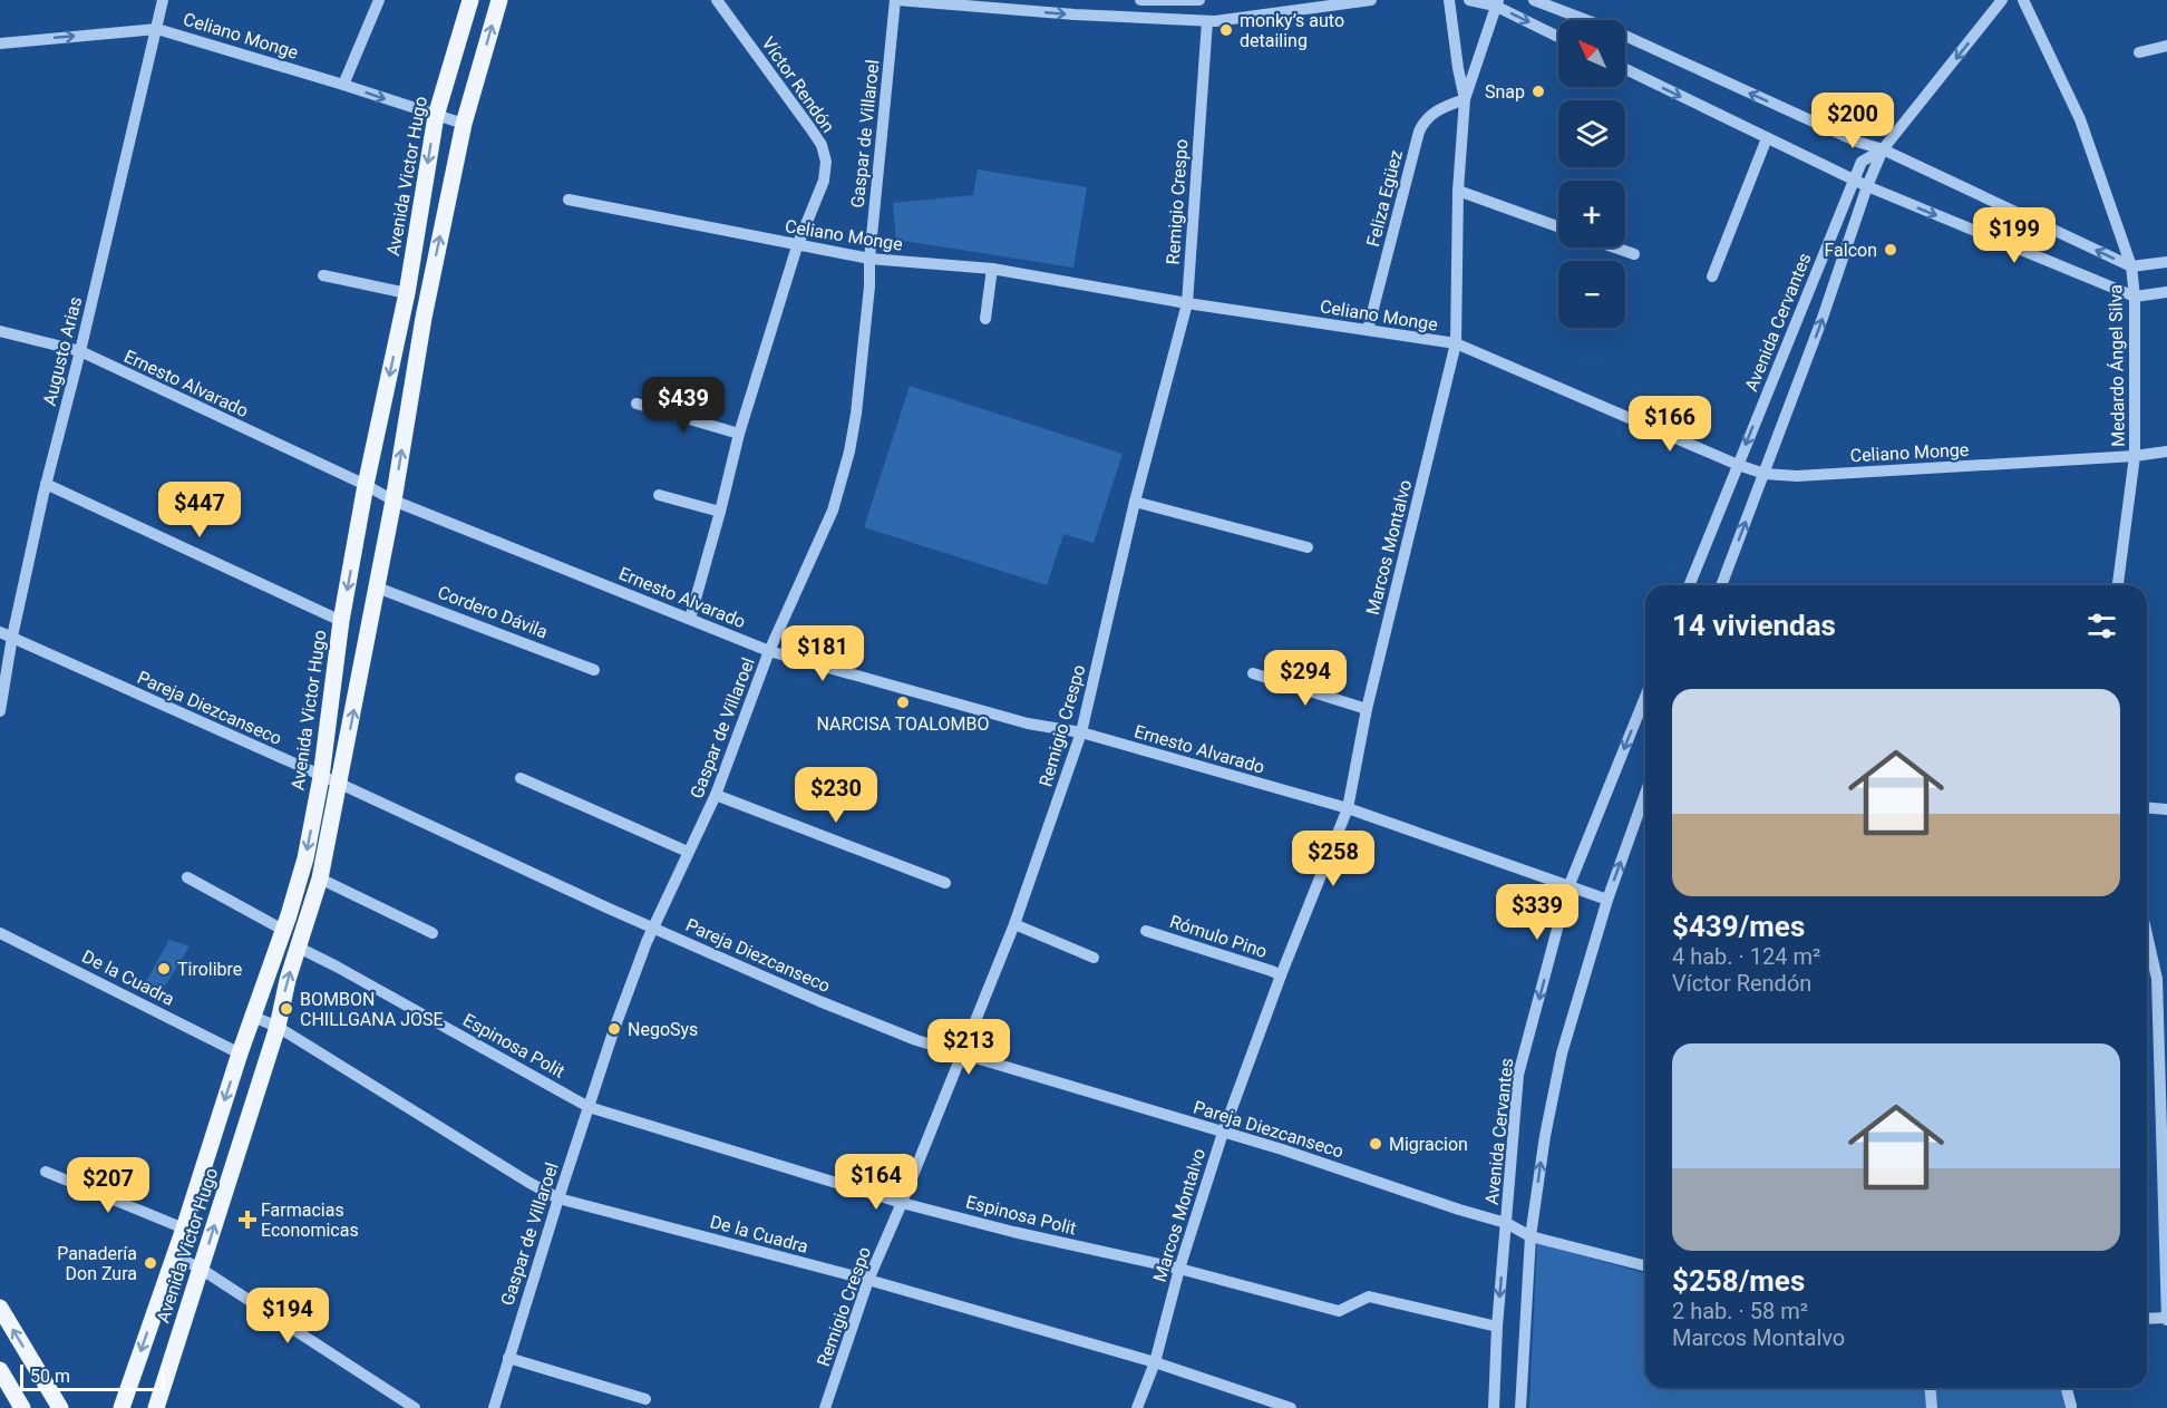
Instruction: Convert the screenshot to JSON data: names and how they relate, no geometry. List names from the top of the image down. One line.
{"streets":{"main road":["Avenida Victor Hugo"],"street":["Celiano Monge","Víctor Rendón","Gaspar de Villaroel","Feliza Egüez","Remigio Crespo","Avenida Cervantes","Augusto Arias","Medardo Ángel Silva","Ernesto Alvarado","Marcos Montalvo","Cordero Dávila","Pareja Diezcanseco","Rómulo Pino","De la Cuadra","Espinosa Polit"]},"crossings":[["Celiano Monge","Víctor Rendón"],["Celiano Monge","Gaspar de Villaroel"],["Celiano Monge","Avenida Victor Hugo"],["Celiano Monge","Feliza Egüez"],["Celiano Monge","Remigio Crespo"],["Celiano Monge","Avenida Cervantes"],["Celiano Monge","Augusto Arias"],["Celiano Monge","Medardo Ángel Silva"],["Celiano Monge","Marcos Montalvo"],["Víctor Rendón","Ernesto Alvarado"],["Gaspar de Villaroel","Ernesto Alvarado"],["Gaspar de Villaroel","Pareja Diezcanseco"],["Gaspar de Villaroel","De la Cuadra"],["Gaspar de Villaroel","Espinosa Polit"],["Avenida Victor Hugo","Ernesto Alvarado"],["Avenida Victor Hugo","Cordero Dávila"],["Avenida Victor Hugo","Pareja Diezcanseco"],["Avenida Victor Hugo","De la Cuadra"],["Avenida Victor Hugo","Espinosa Polit"],["Feliza Egüez","Marcos Montalvo"],["Remigio Crespo","Ernesto Alvarado"],["Remigio Crespo","Pareja Diezcanseco"],["Remigio Crespo","De la Cuadra"],["Remigio Crespo","Espinosa Polit"],["Avenida Cervantes","Ernesto Alvarado"],["Avenida Cervantes","Pareja Diezcanseco"],["Avenida Cervantes","Espinosa Polit"],["Augusto Arias","Ernesto Alvarado"],["Augusto Arias","Pareja Diezcanseco"],["Ernesto Alvarado","Marcos Montalvo"],["Marcos Montalvo","Pareja Diezcanseco"],["Marcos Montalvo","Rómulo Pino"],["Marcos Montalvo","De la Cuadra"],["Marcos Montalvo","Espinosa Polit"]],"places":{"other":["monky’s auto detailing","Snap","Falcon","NARCISA TOALOMBO","Tirolibre","BOMBON CHILLGANA JOSE","NegoSys","Migracion","Panadería Don Zura"],"health":["Farmacias Economicas"]},"scale_bar":"50 m","north":"top left","page":{"map_buttons":["+","−"],"price":["$200","$199","$439","$166","$447","$181","$294","$230","$258","$339","$213","$164","$207","$194"],"heading":"14 viviendas","list":[{"name":"$439/mes","note":"4 hab. · 124 m² · Víctor Rendón"},{"name":"$258/mes","note":"2 hab. · 58 m² · Marcos Montalvo"}],"scale":"50 m"}}
